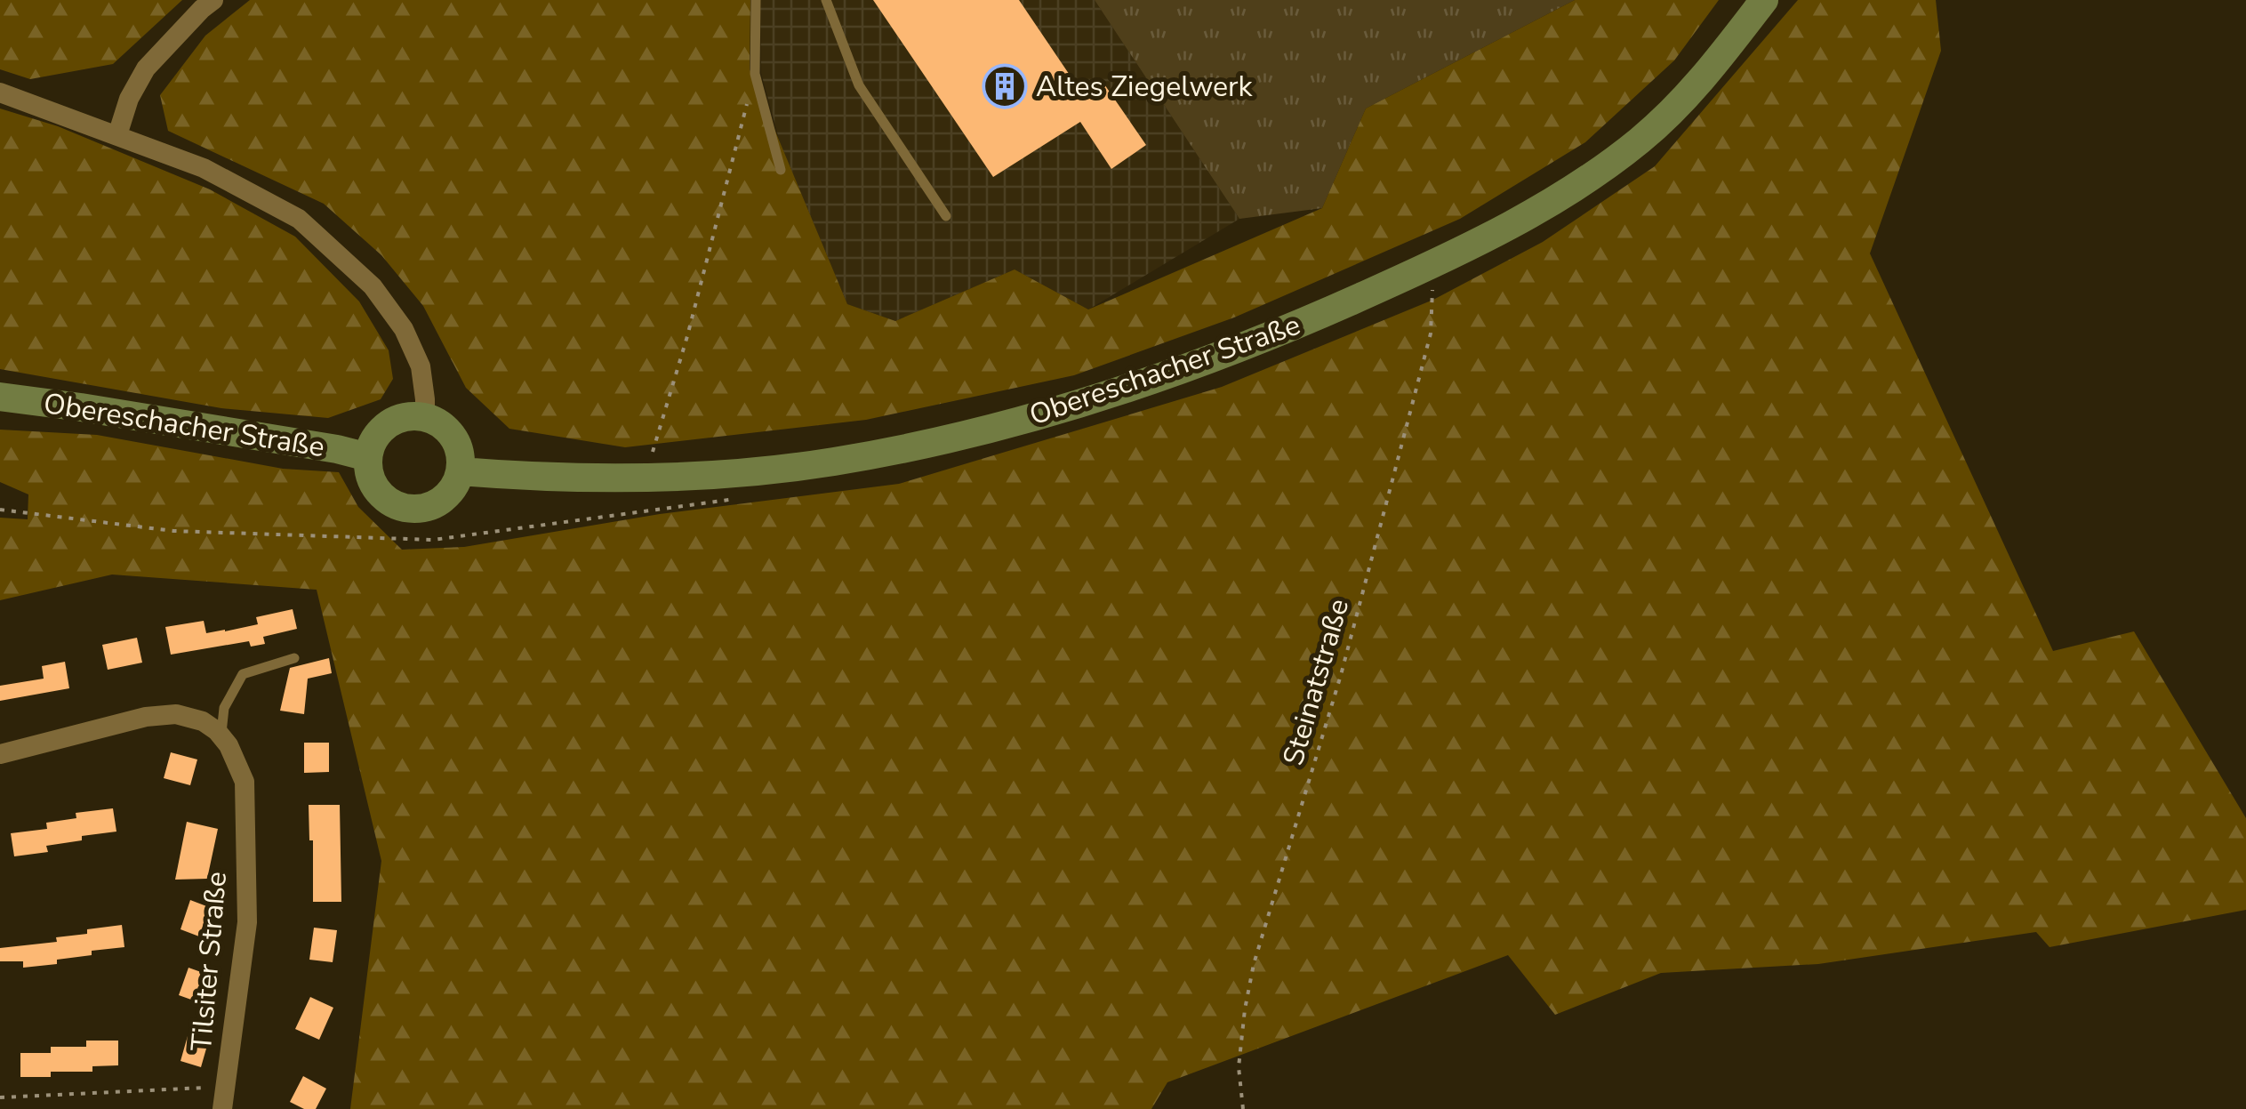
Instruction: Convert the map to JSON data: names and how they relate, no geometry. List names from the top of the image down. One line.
{"streets":{"main road":["Obereschacher Straße"],"street":["Tilsiter Straße"],"path":["Steinatstraße"]},"crossings":[["Obereschacher Straße","Steinatstraße"]],"places":{"building":["Altes Ziegelwerk"]}}
